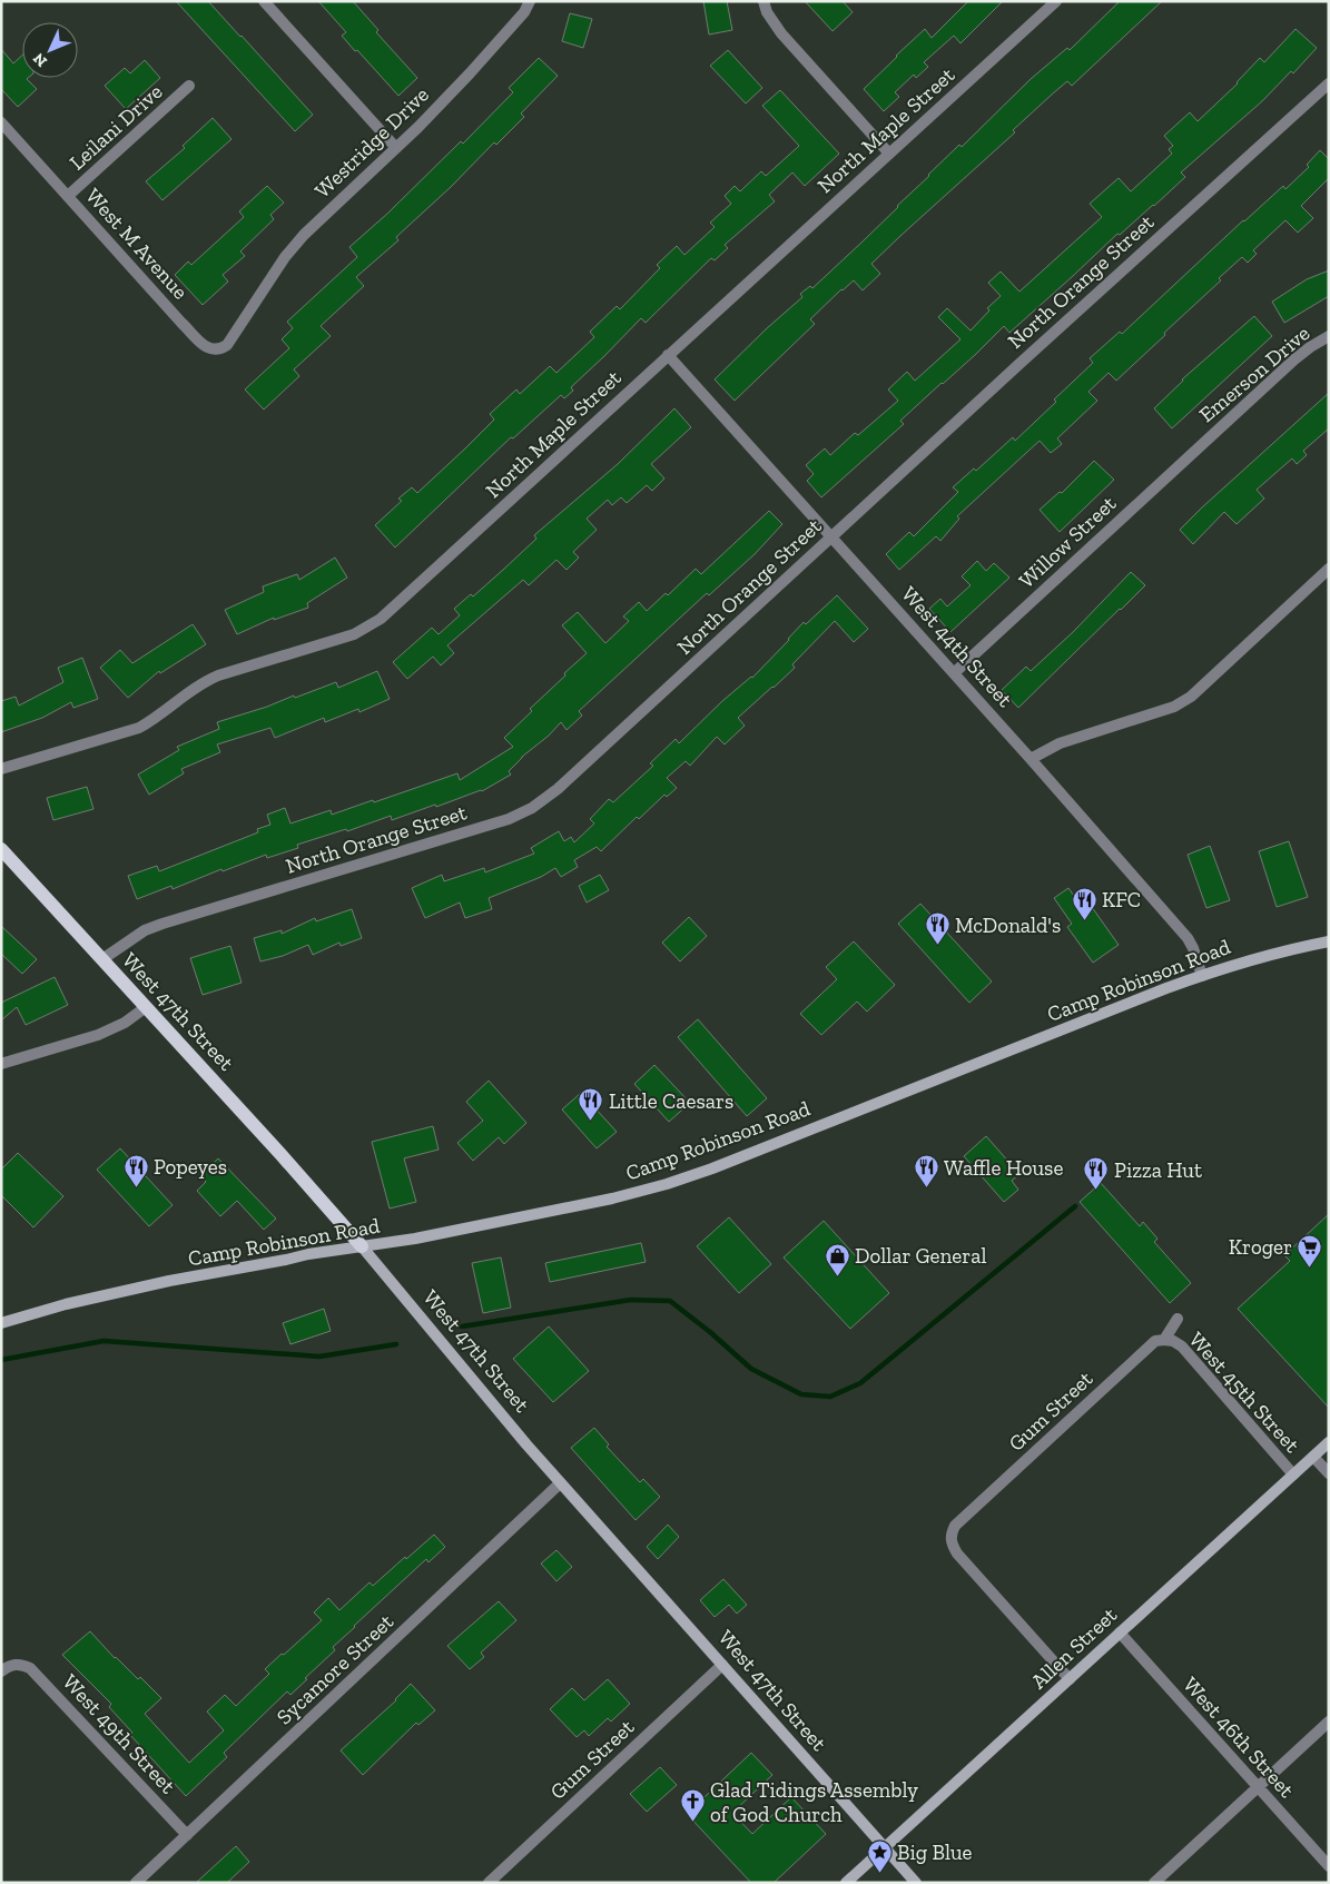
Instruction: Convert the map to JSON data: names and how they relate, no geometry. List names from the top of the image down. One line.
{"streets":{"main road":["West 47th Street"],"street":["Leilani Drive","North Maple Street","Westridge Drive","West M Avenue","North Orange Street","Emerson Drive","Willow Street","West 44th Street","Camp Robinson Road","West 45th Street","Gum Street","Allen Street","Sycamore Street","West 49th Street","West 46th Street"]},"crossings":[["Leilani Drive","West M Avenue"],["North Maple Street","West 44th Street"],["Westridge Drive","West M Avenue"],["North Orange Street","West 44th Street"],["North Orange Street","West 47th Street"],["Emerson Drive","Willow Street"],["Willow Street","West 44th Street"],["West 44th Street","Camp Robinson Road"],["Camp Robinson Road","West 47th Street"],["West 47th Street","Gum Street"],["West 47th Street","Allen Street"],["West 47th Street","Sycamore Street"],["West 45th Street","Gum Street"],["West 45th Street","Allen Street"],["Gum Street","Allen Street"],["Allen Street","West 46th Street"],["Sycamore Street","West 49th Street"]],"places":{"restaurant":["KFC","McDonald's","Little Caesars","Popeyes","Waffle House","Pizza Hut"],"supermarket":["Kroger"],"shop":["Dollar General"],"church":["Glad Tidings Assembly of God Church"],"place":["Big Blue"]},"north":"bottom left"}
